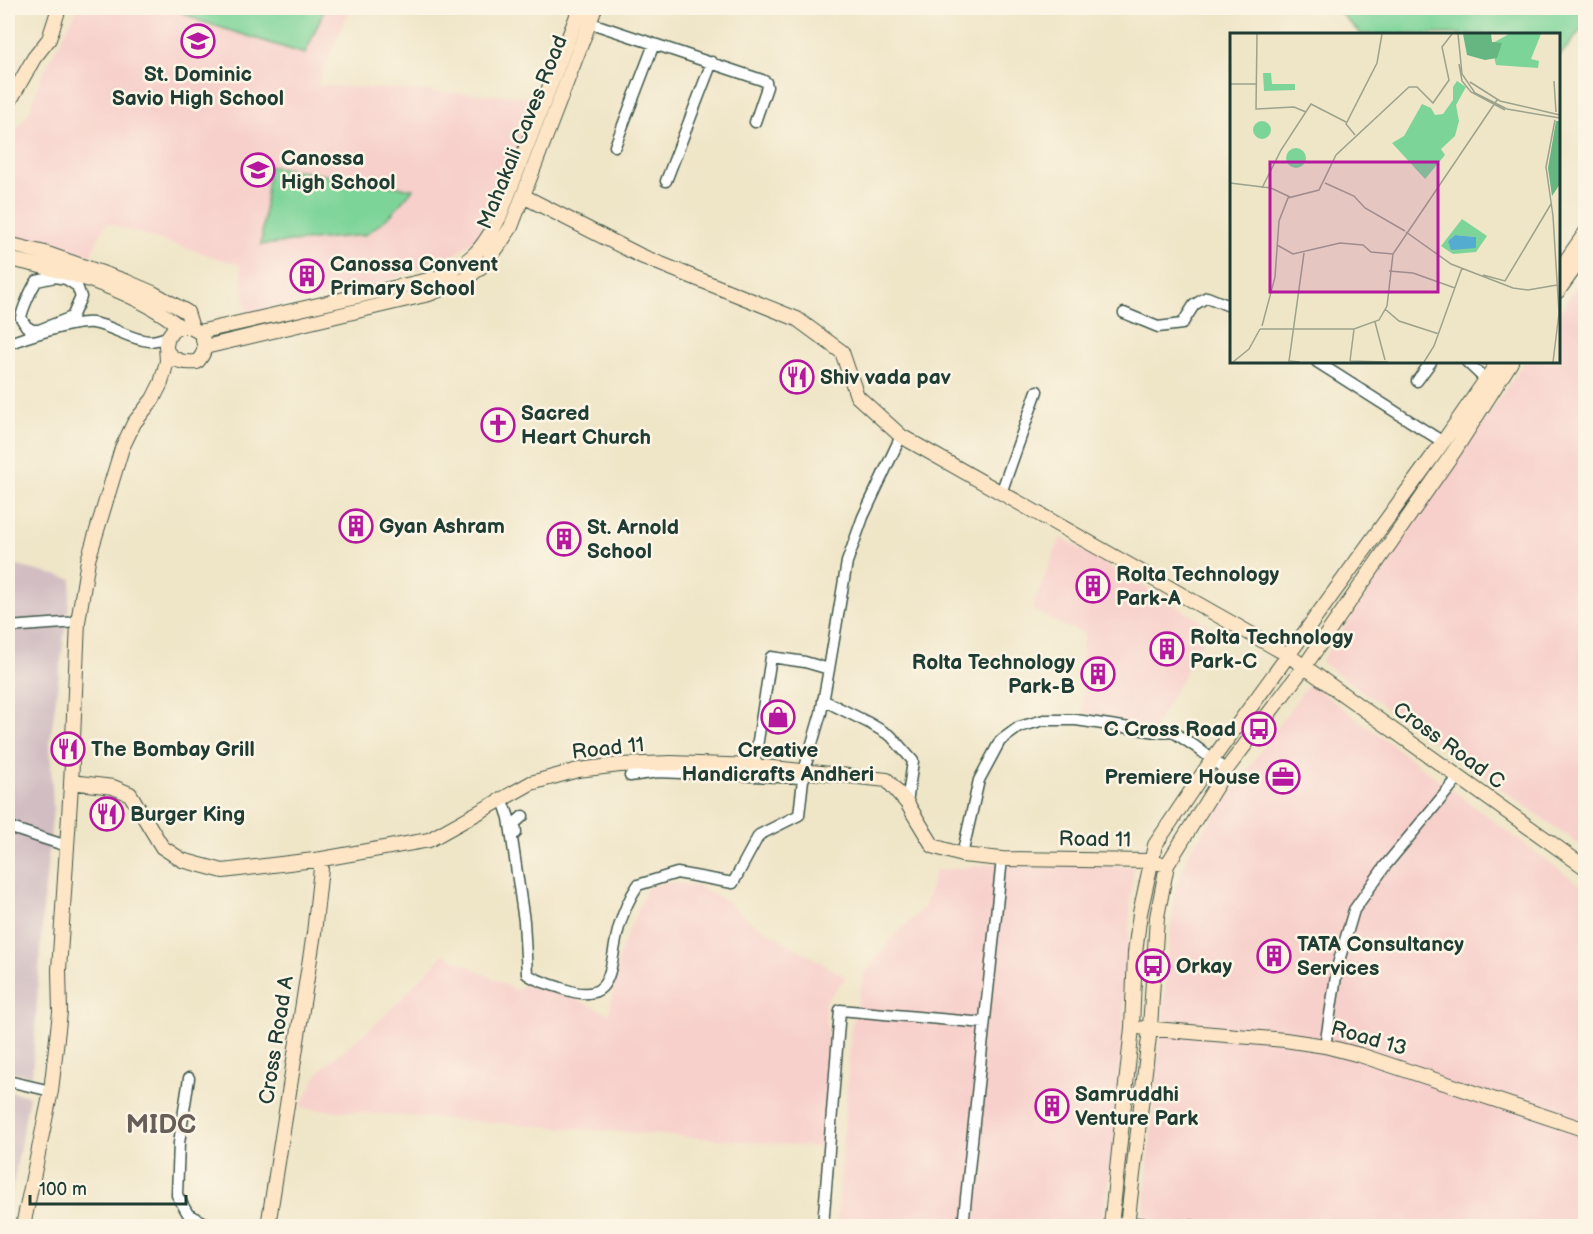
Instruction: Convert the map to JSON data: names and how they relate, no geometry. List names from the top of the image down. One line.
{"streets":{"main road":["Mahakali Caves Road","Cross Road C","Road 11","Road 13","Cross Road A"]},"crossings":[["Mahakali Caves Road","Cross Road C"],["Road 11","Cross Road A"]],"districts":["MIDC"],"places":{"school or university":["St. Dominic Savio High School","Canossa High School"],"building":["Canossa Convent Primary School","Gyan Ashram","St. Arnold School","Rolta Technology Park-A","Rolta Technology Park-C","Rolta Technology Park-B","TATA Consultancy Services","Samruddhi Venture Park"],"restaurant":["Shiv vada pav","The Bombay Grill","Burger King"],"church":["Sacred Heart Church"],"shop":["Creative Handicrafts Andheri"],"bus stop":["C Cross Road","Orkay"],"office":["Premiere House"]},"scale_bar":"100 m"}
